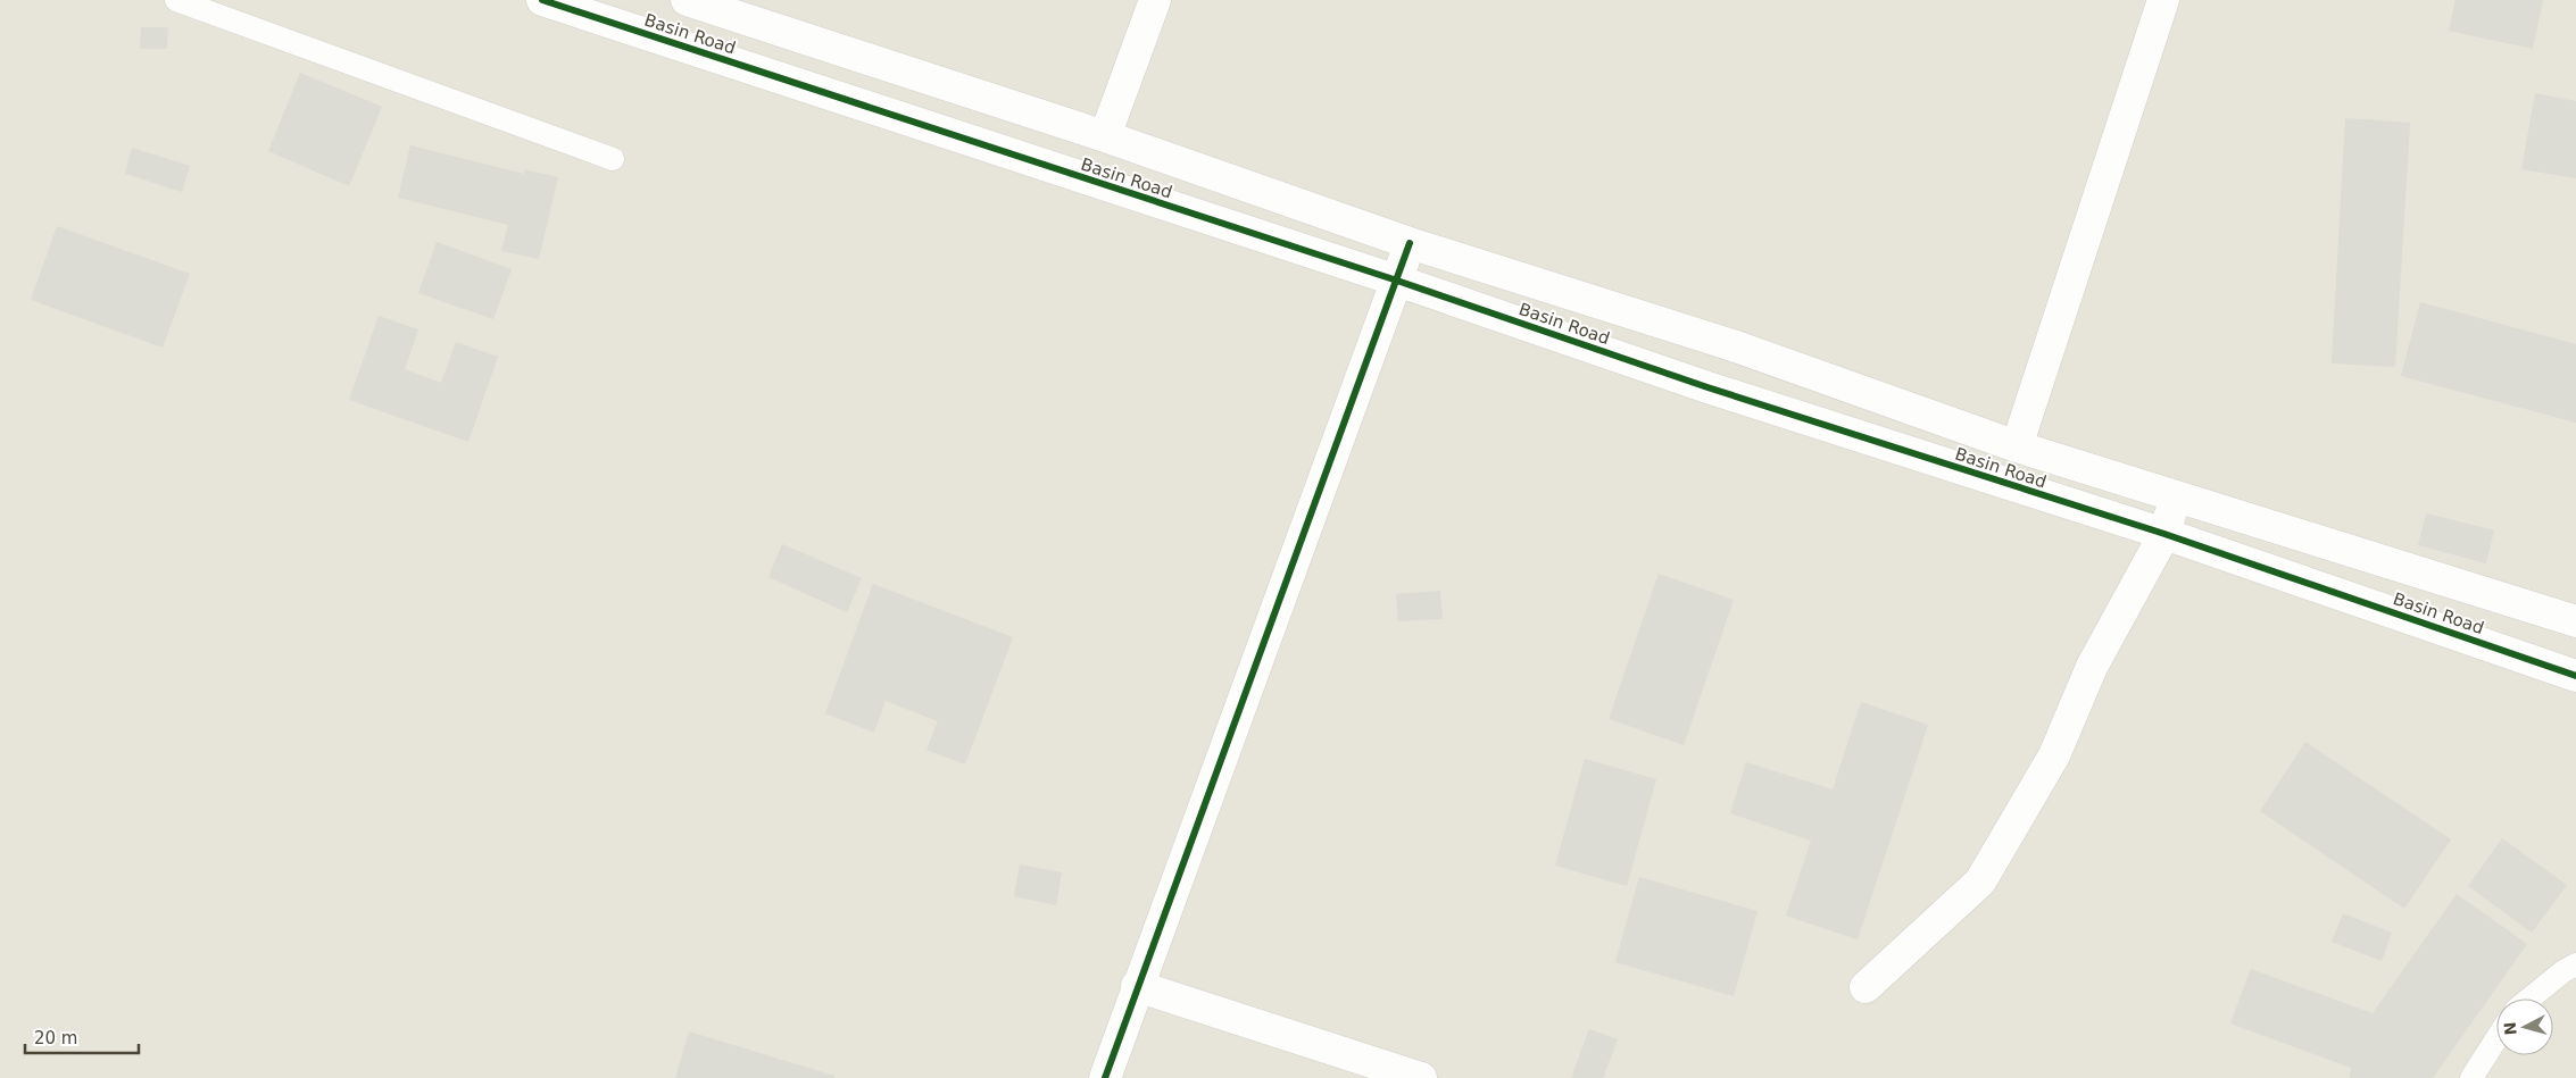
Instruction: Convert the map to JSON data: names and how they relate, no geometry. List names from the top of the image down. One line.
{"streets":{"street":["Basin Road"]},"scale_bar":"20 m","north":"left"}
